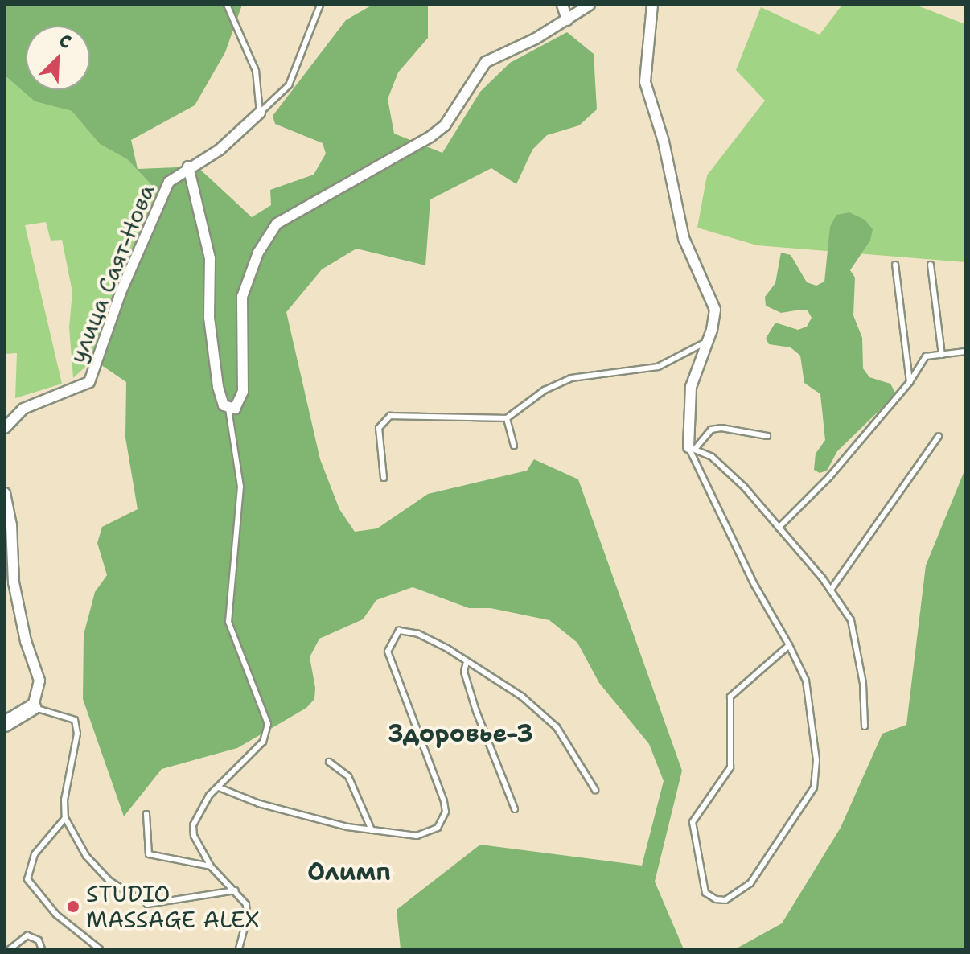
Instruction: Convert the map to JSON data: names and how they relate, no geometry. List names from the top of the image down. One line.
{"streets":{"street":["улица Саят-Нова"]},"districts":["Здоровье-3","Олимп"],"places":["STUDIO MASSAGE ALEX"],"north":"top right"}
